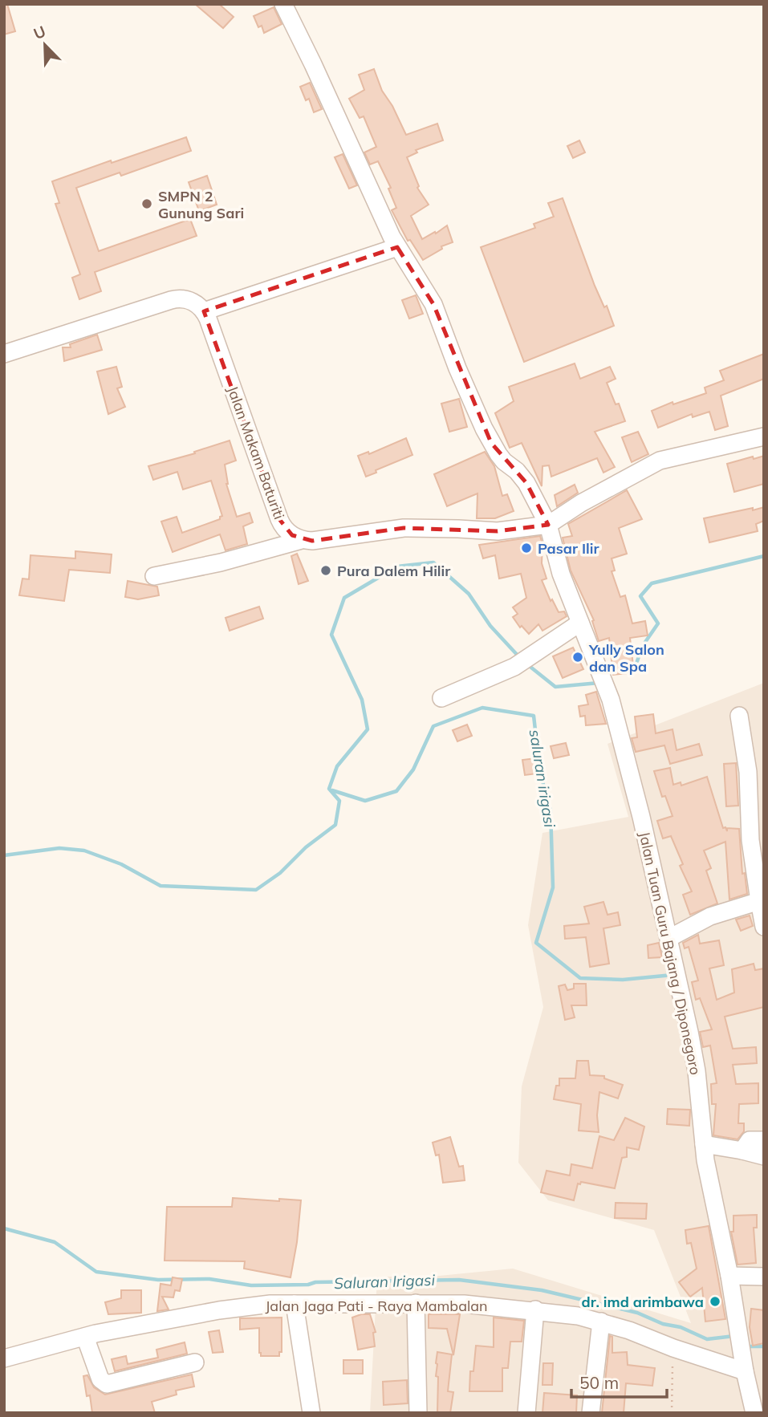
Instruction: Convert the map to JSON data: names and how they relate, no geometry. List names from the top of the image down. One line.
{"streets":{"street":["Jalan Makam Baturiti","Jalan Tuan Guru Bajang / Diponegoro","Jalan Jaga Pati - Raya Mambalan"]},"crossings":[["Jalan Tuan Guru Bajang / Diponegoro","Jalan Jaga Pati - Raya Mambalan"]],"water":["saluran irigasi","Saluran Irigasi"],"places":["SMPN 2 Gunung Sari","Pasar Ilir","Pura Dalem Hilir","Yully Salon dan Spa","dr. imd arimbawa"],"scale_bar":"50 m","north":"top left"}
